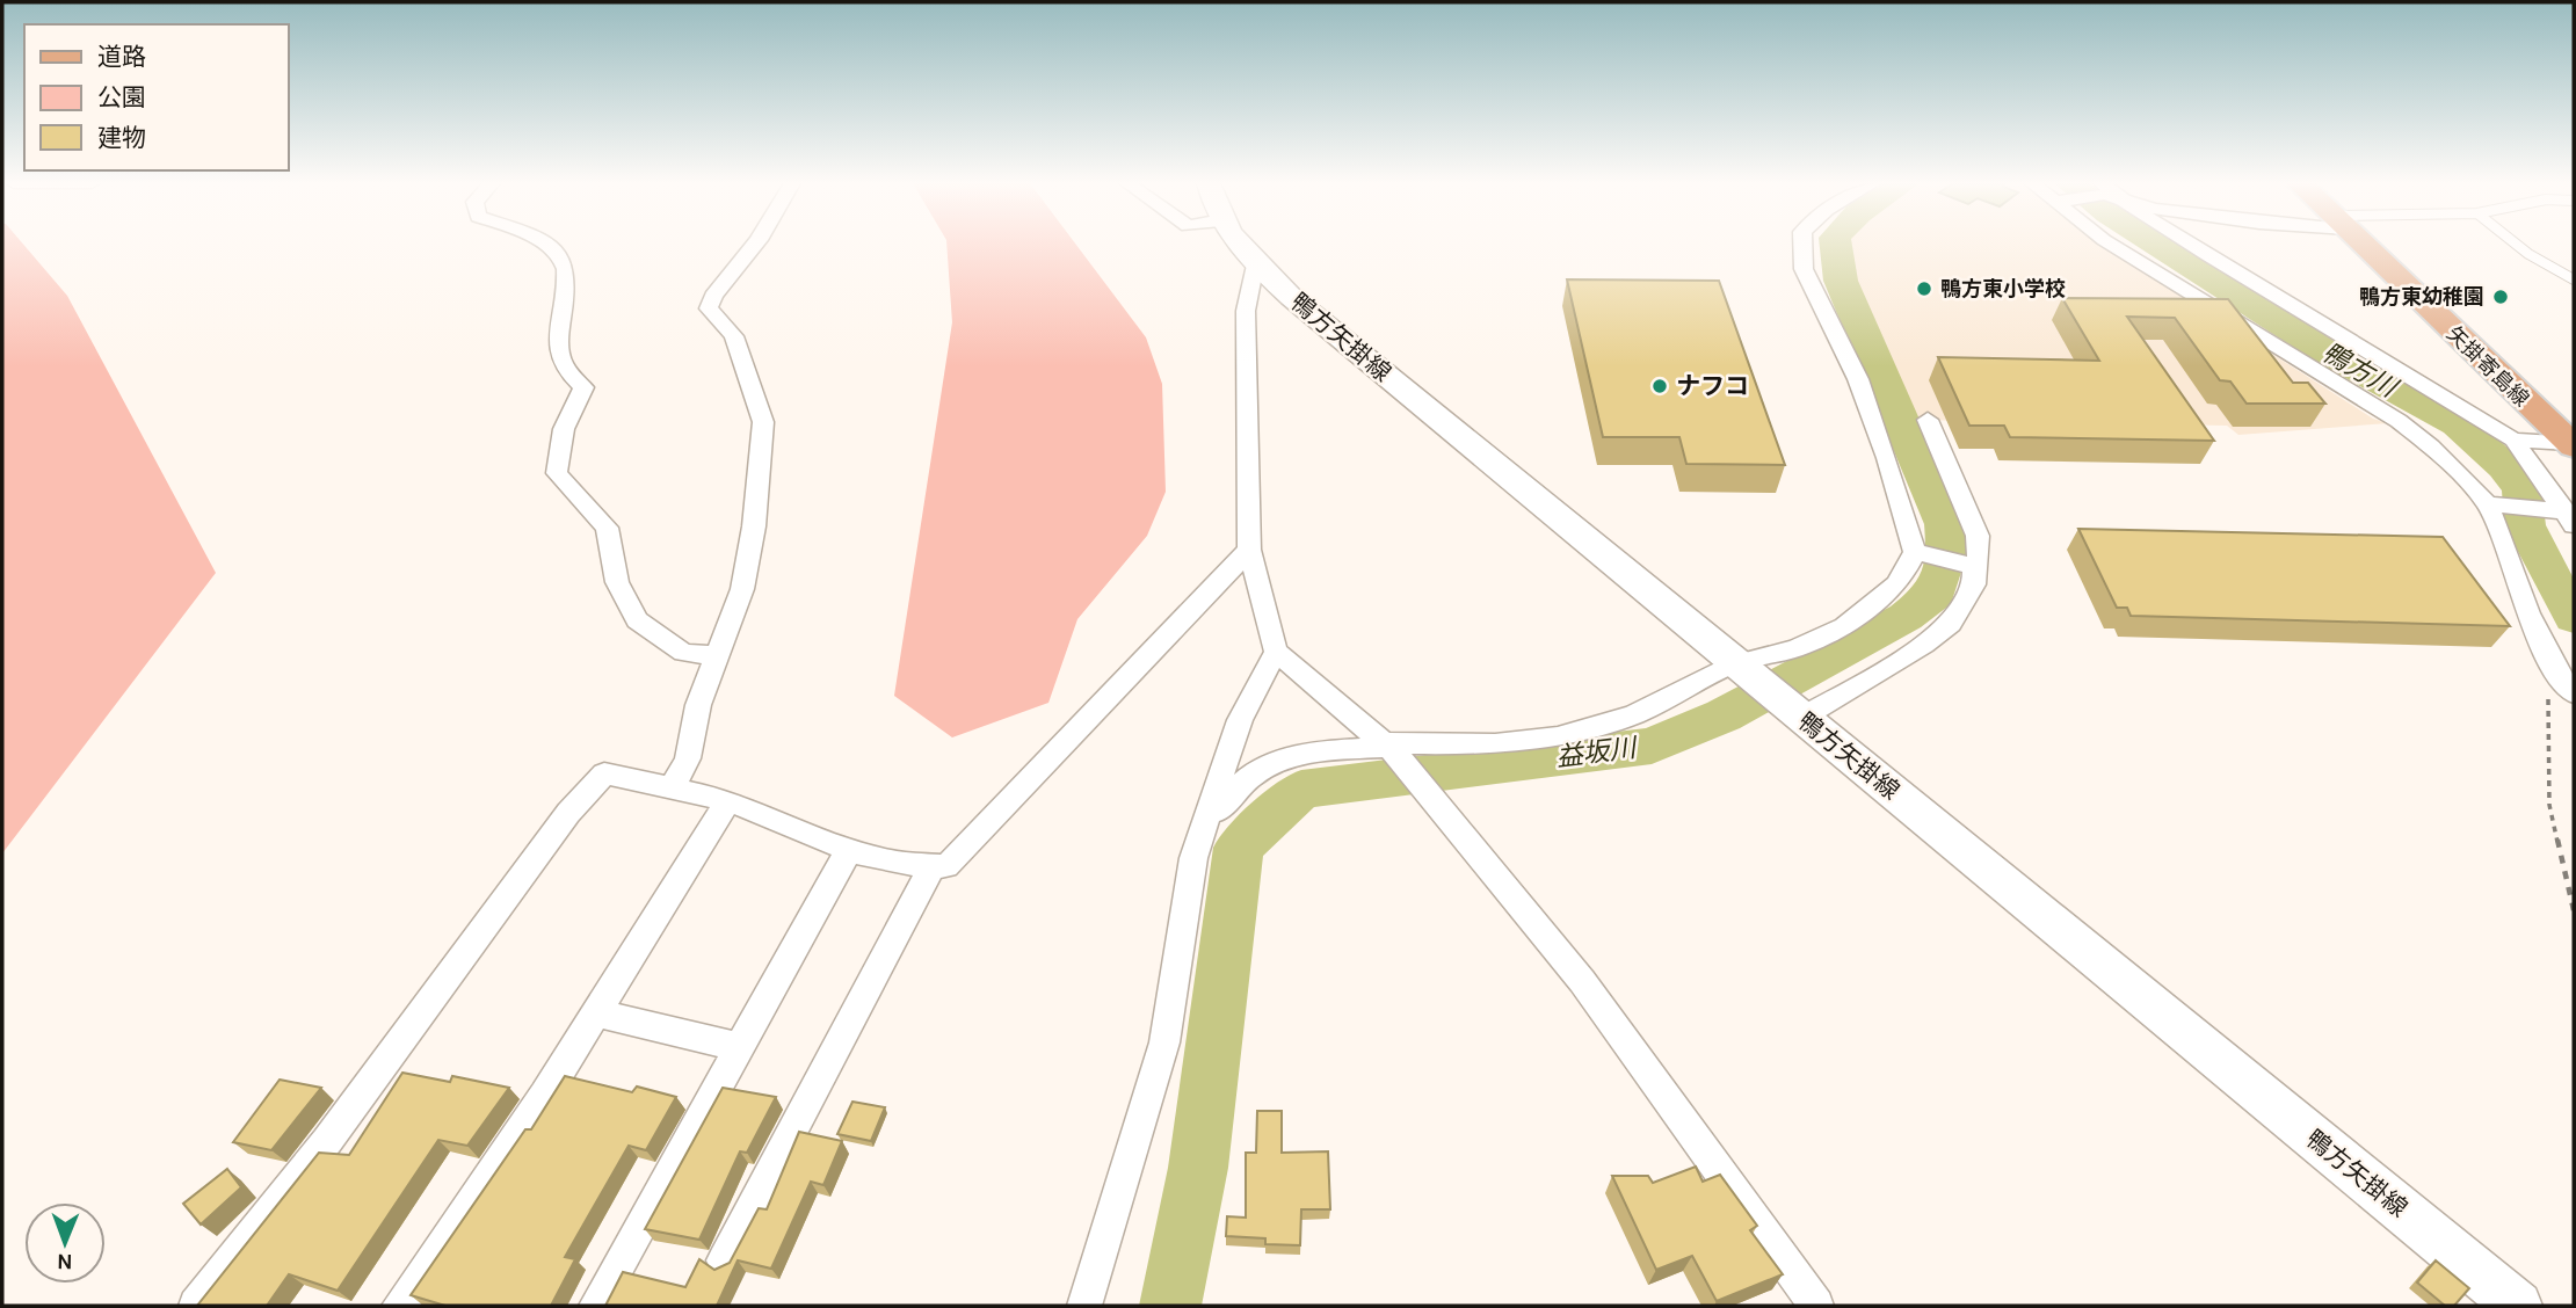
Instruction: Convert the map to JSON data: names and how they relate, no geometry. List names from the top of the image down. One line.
{"streets":{"main road":["鴨方矢掛線","矢掛寄島線"]},"water":["鴨方川","益坂川"],"places":["鴨方東小学校","鴨方東幼稚園","ナフコ"],"legend":["道路","公園","建物"],"north":"bottom"}
